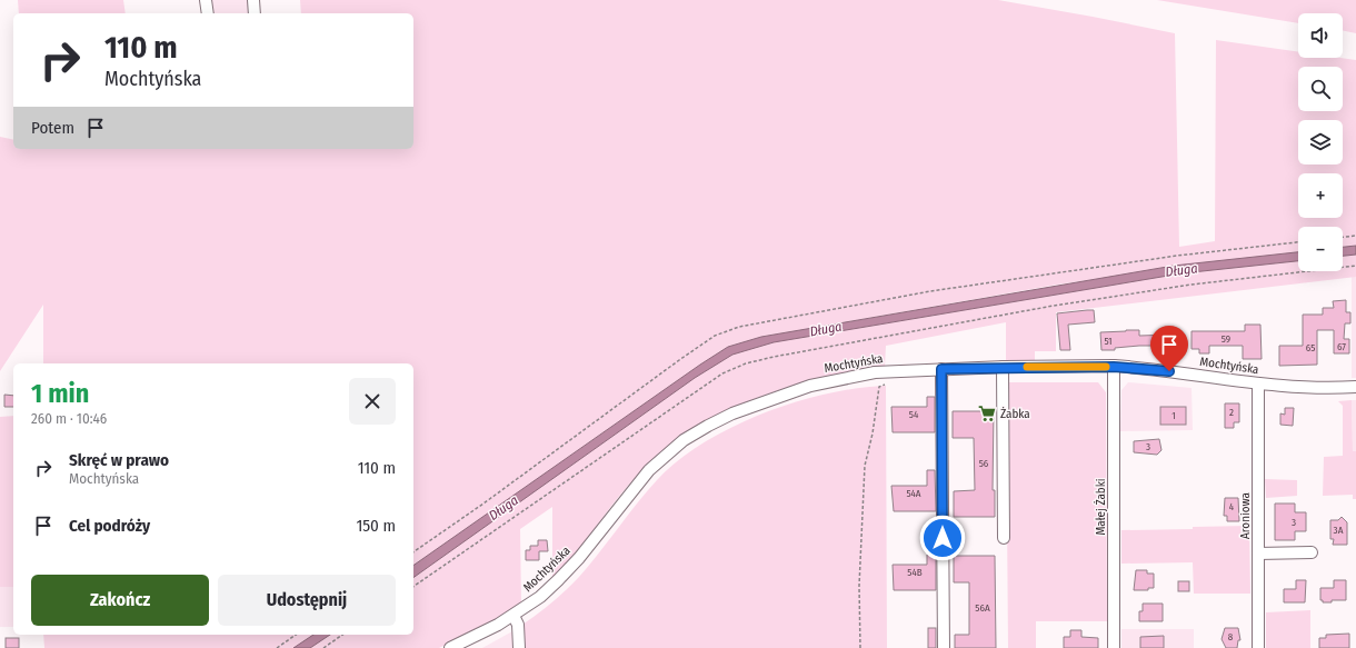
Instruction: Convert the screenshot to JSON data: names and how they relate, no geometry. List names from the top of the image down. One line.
{"streets":{"street":["Mochtyńska","Małej Żabki","Aroniowa"]},"crossings":[["Mochtyńska","Małej Żabki"],["Mochtyńska","Aroniowa"]],"water":["Długa"],"places":{"supermarket":["Żabka"]},"house_numbers":["59","51","67","65","2","54","1","3","56","54A","4","3","3A","54B","56A","8"],"page":{"map_buttons":["+","−"],"turn":["110 m","Mochtyńska"],"then":"Potem","heading":["1 min","260 m · 10:46"],"list":[{"name":"Skręć w prawo","note":"Mochtyńska","value":"110 m"},{"name":"Cel podróży","value":"150 m"}],"buttons":["Zakończ","Udostępnij"]}}
